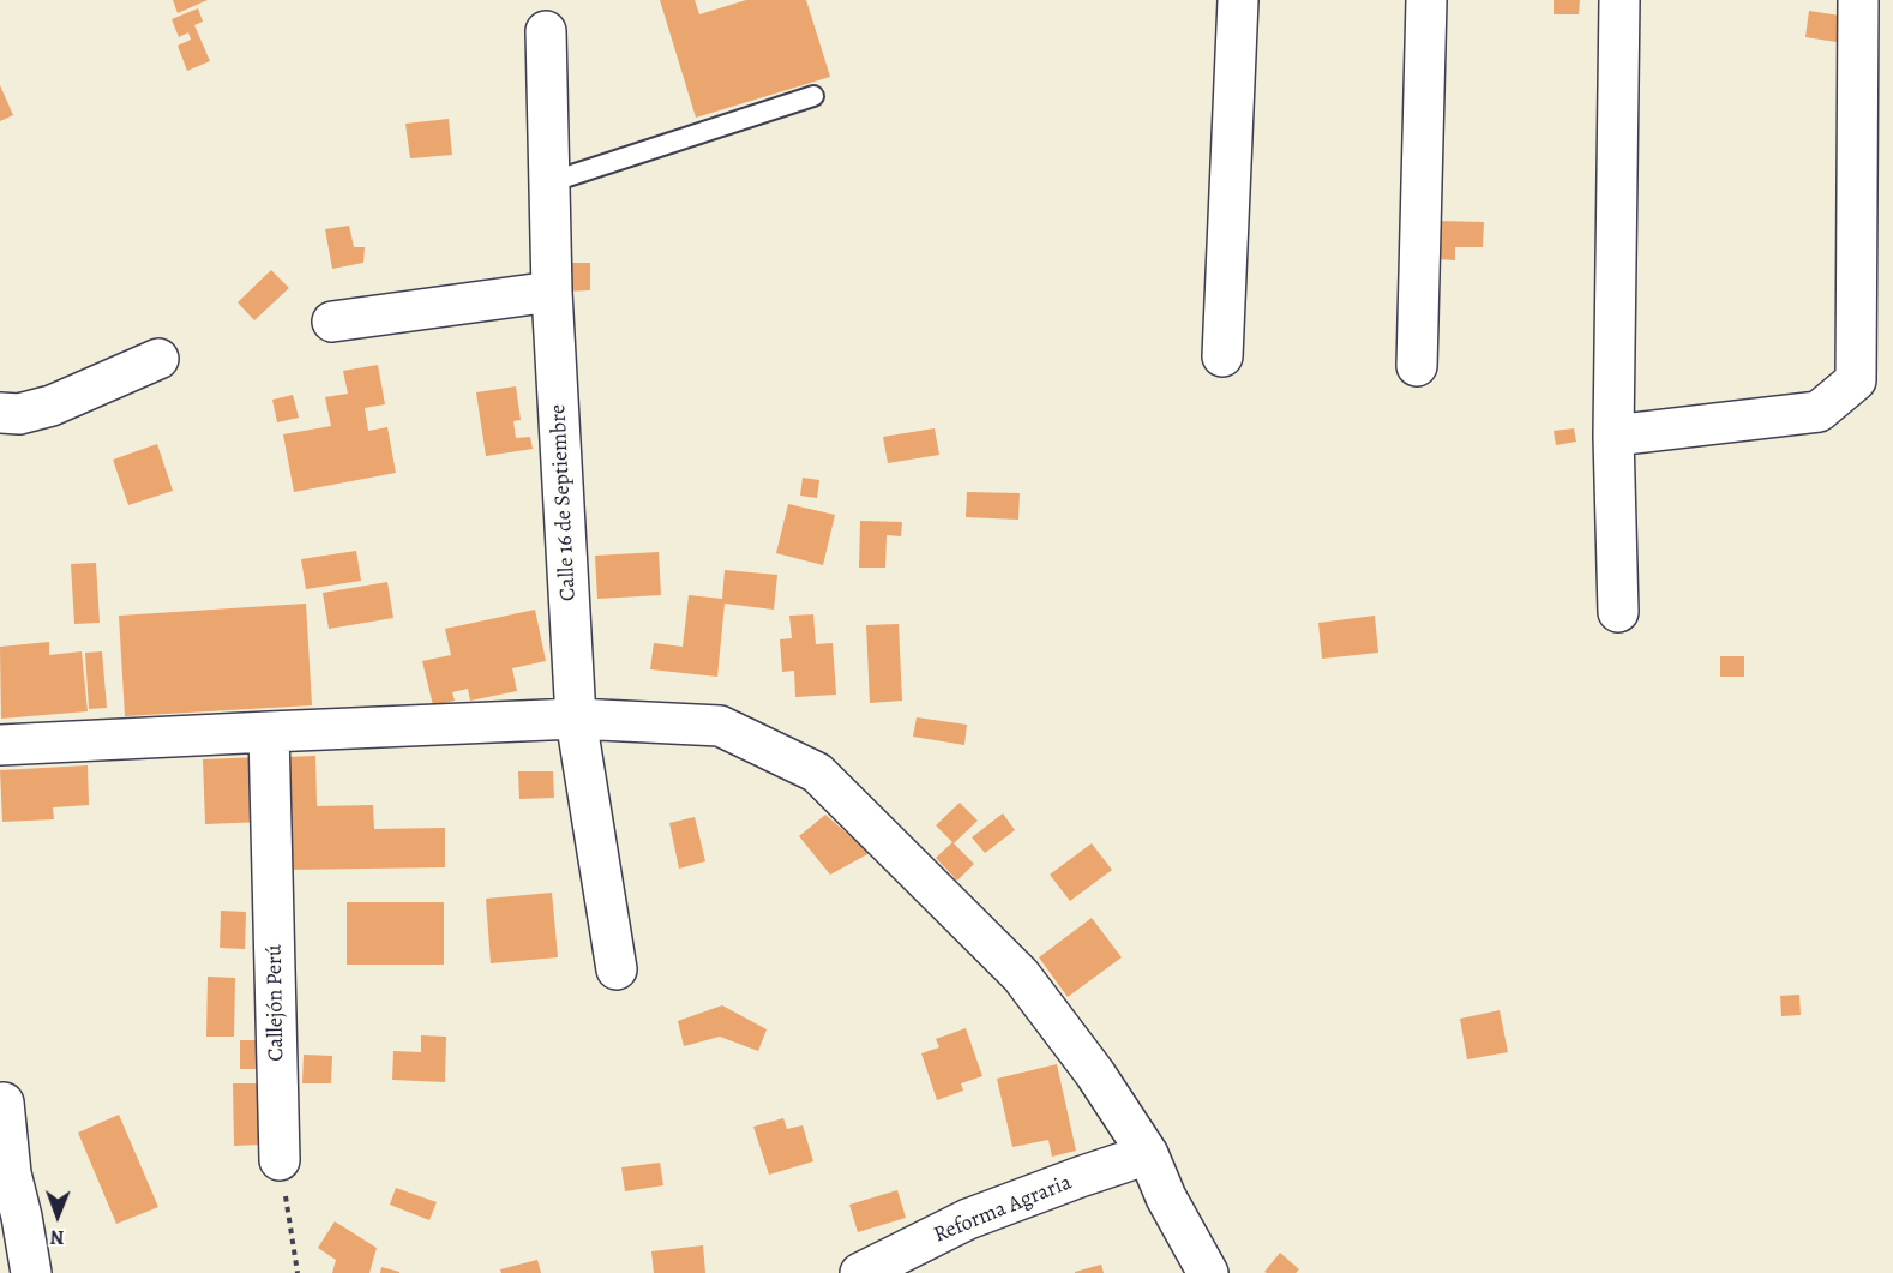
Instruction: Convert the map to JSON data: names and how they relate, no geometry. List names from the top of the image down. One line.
{"streets":{"street":["Calle 16 de Septiembre","Callejón Perú","Reforma Agraria"]},"north":"bottom"}
